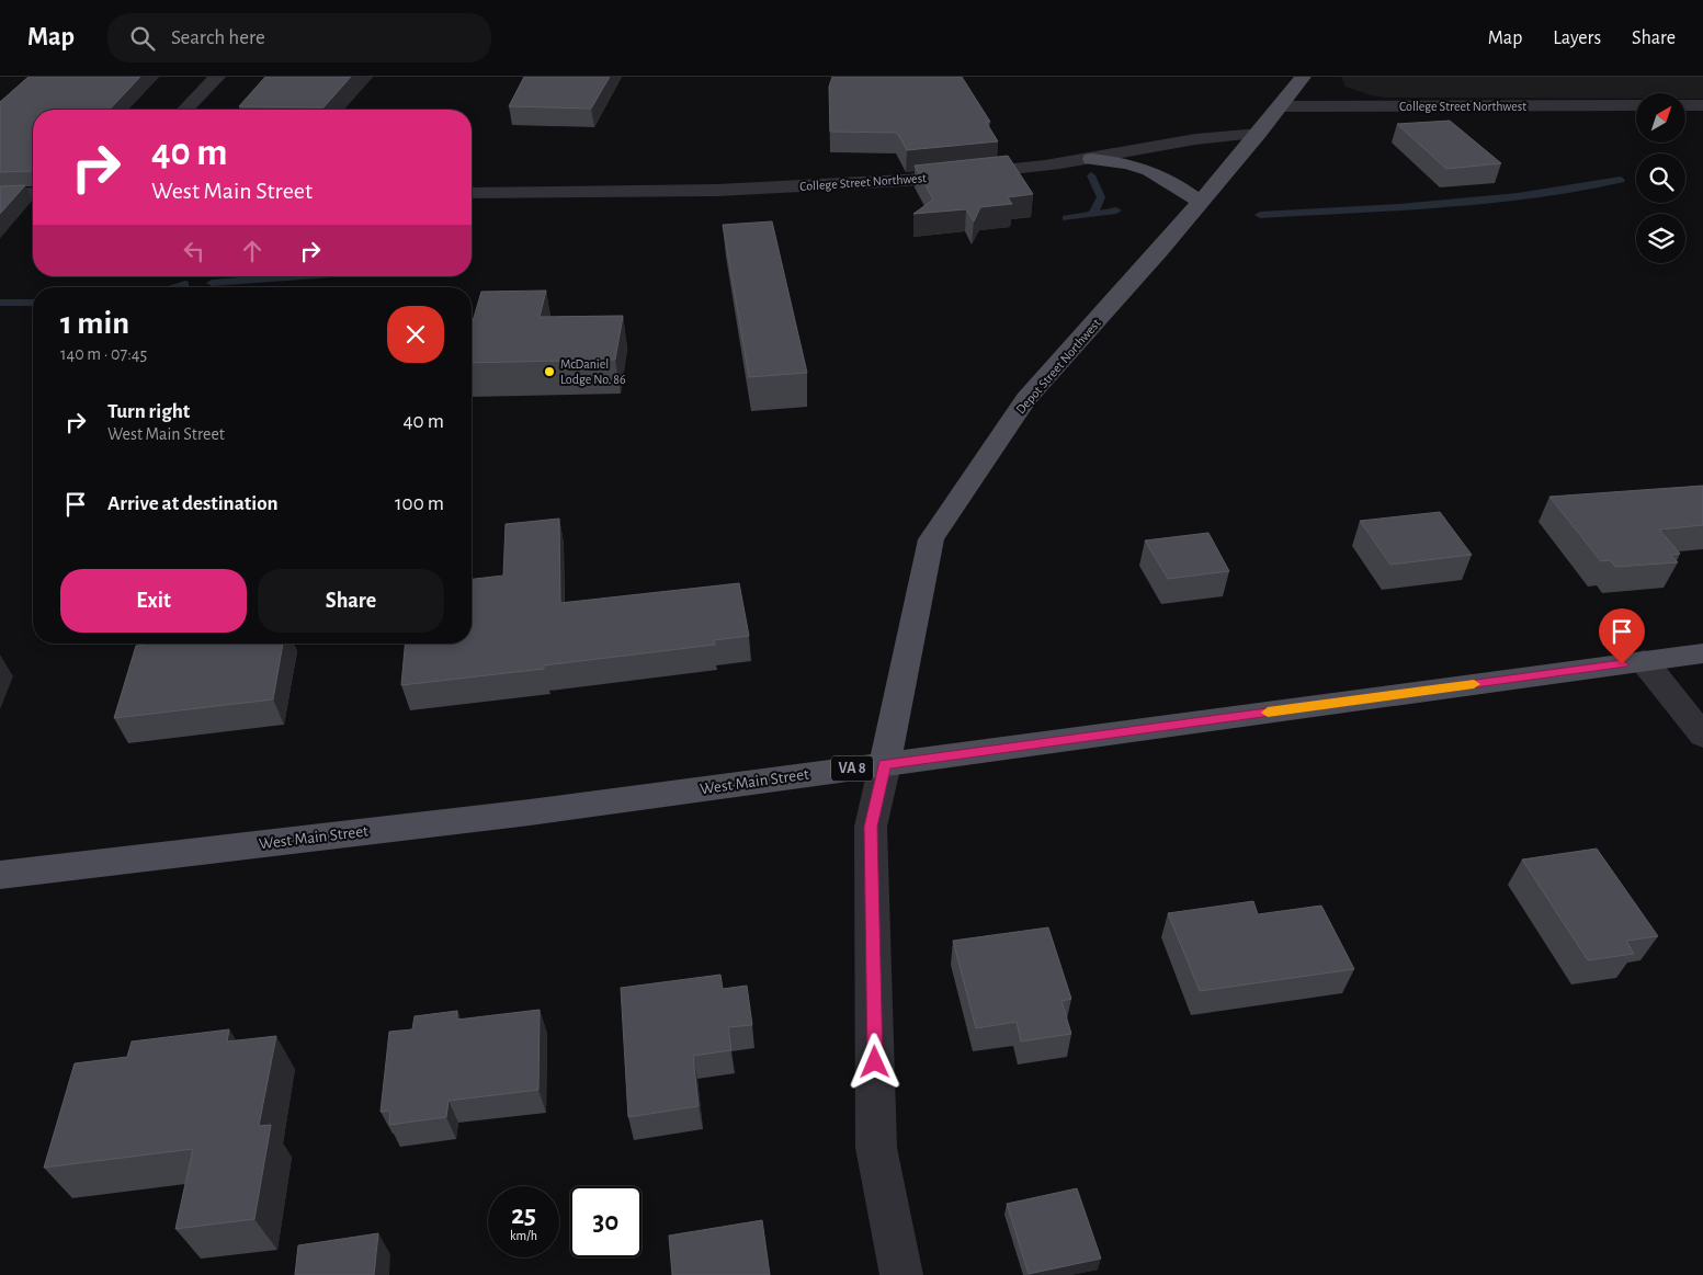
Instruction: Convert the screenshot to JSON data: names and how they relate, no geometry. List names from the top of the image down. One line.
{"streets":{"main road":["Depot Street Northwest","VA 8","West Main Street"],"street":["College Street Northwest"]},"crossings":[["College Street Northwest","Depot Street Northwest"],["Depot Street Northwest","West Main Street"]],"places":["McDaniel Lodge No. 86"],"north":"top right","page":{"header":"Map","search":"Search here","nav":["Map","Layers","Share"],"turn":["40 m","West Main Street"],"heading":["1 min","140 m · 07:45"],"list":[{"name":"Turn right","note":"West Main Street","value":"40 m"},{"name":"Arrive at destination","value":"100 m"}],"buttons":["Exit","Share"],"speed":"25 km/h","limit":"30"}}
